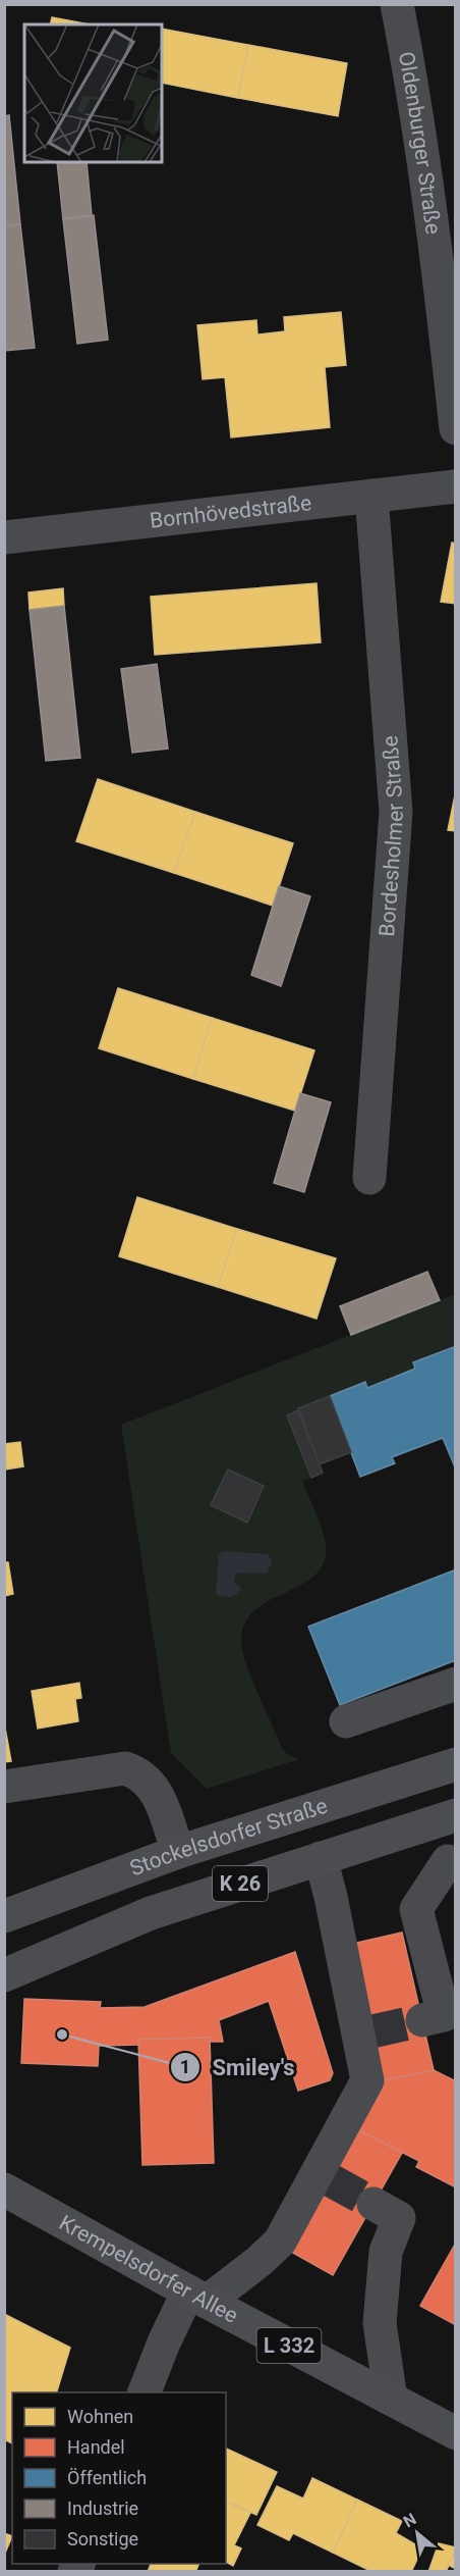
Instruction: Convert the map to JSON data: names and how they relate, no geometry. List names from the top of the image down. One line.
{"streets":{"main road":["Stockelsdorfer Straße","K 26","Krempelsdorfer Allee","L 332"],"street":["Oldenburger Straße","Bornhövedstraße","Bordesholmer Straße"]},"crossings":[["Bornhövedstraße","Bordesholmer Straße"]],"places":["Smiley's"],"legend":["Wohnen","Handel","Öffentlich","Industrie","Sonstige"],"north":"top left"}
